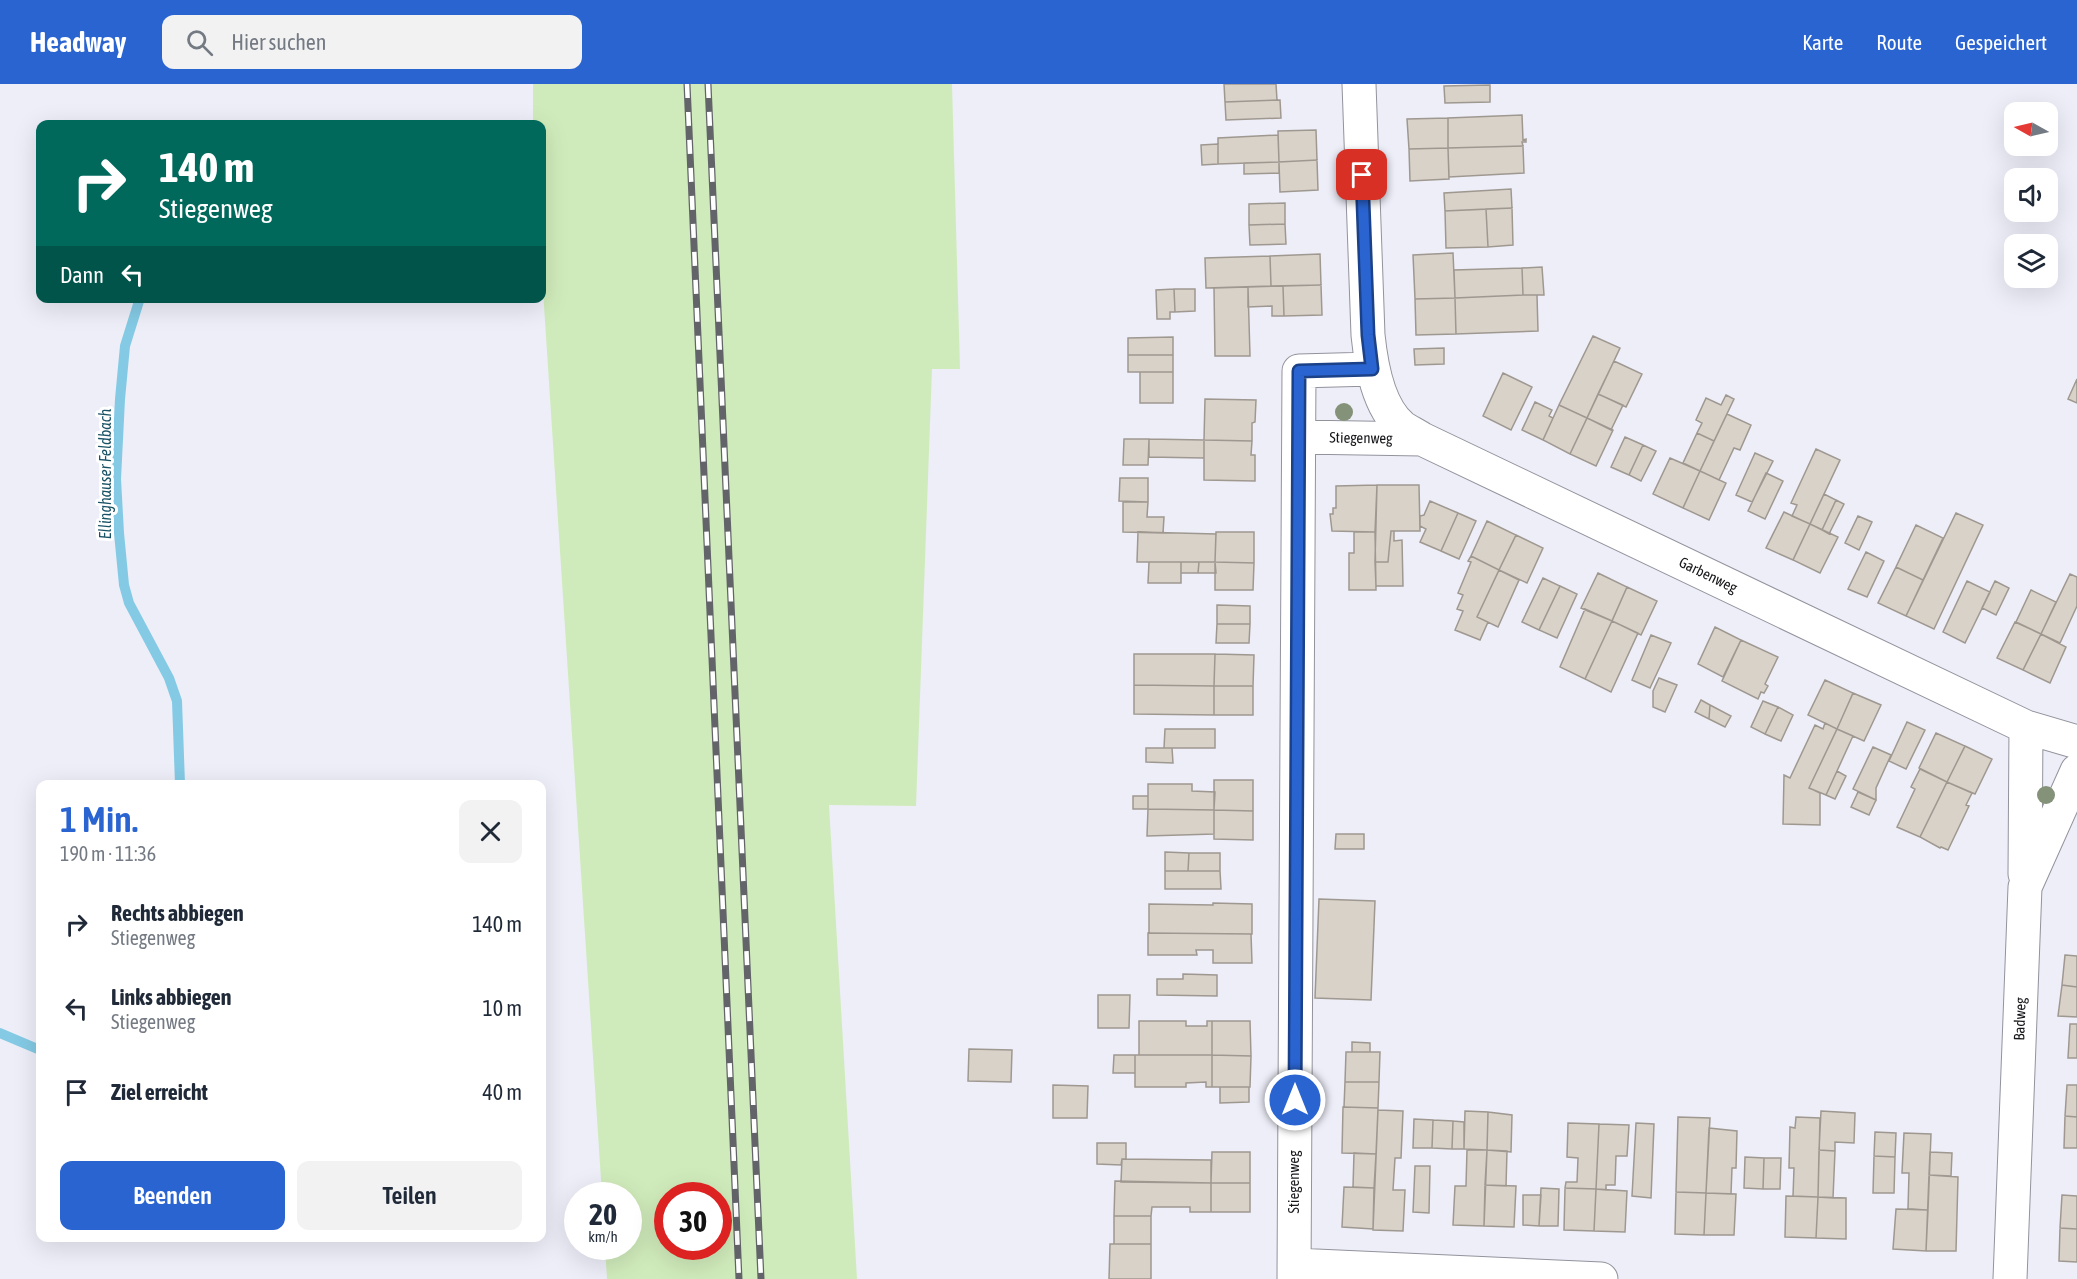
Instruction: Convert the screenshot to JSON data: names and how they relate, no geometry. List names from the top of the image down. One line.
{"streets":{"street":["Stiegenweg","Garbenweg","Badweg"]},"crossings":[["Stiegenweg","Garbenweg"]],"water":["Ellinghauser Feldbach"],"north":"left","page":{"header":"Headway","search":"Hier suchen","nav":["Karte","Route","Gespeichert"],"turn":["140 m","Stiegenweg"],"then":"Dann","heading":["1 Min.","190 m · 11:36"],"list":[{"name":"Rechts abbiegen","note":"Stiegenweg","value":"140 m"},{"name":"Links abbiegen","note":"Stiegenweg","value":"10 m"},{"name":"Ziel erreicht","value":"40 m"}],"buttons":["Beenden","Teilen"],"speed":"20 km/h","limit":"30"}}
